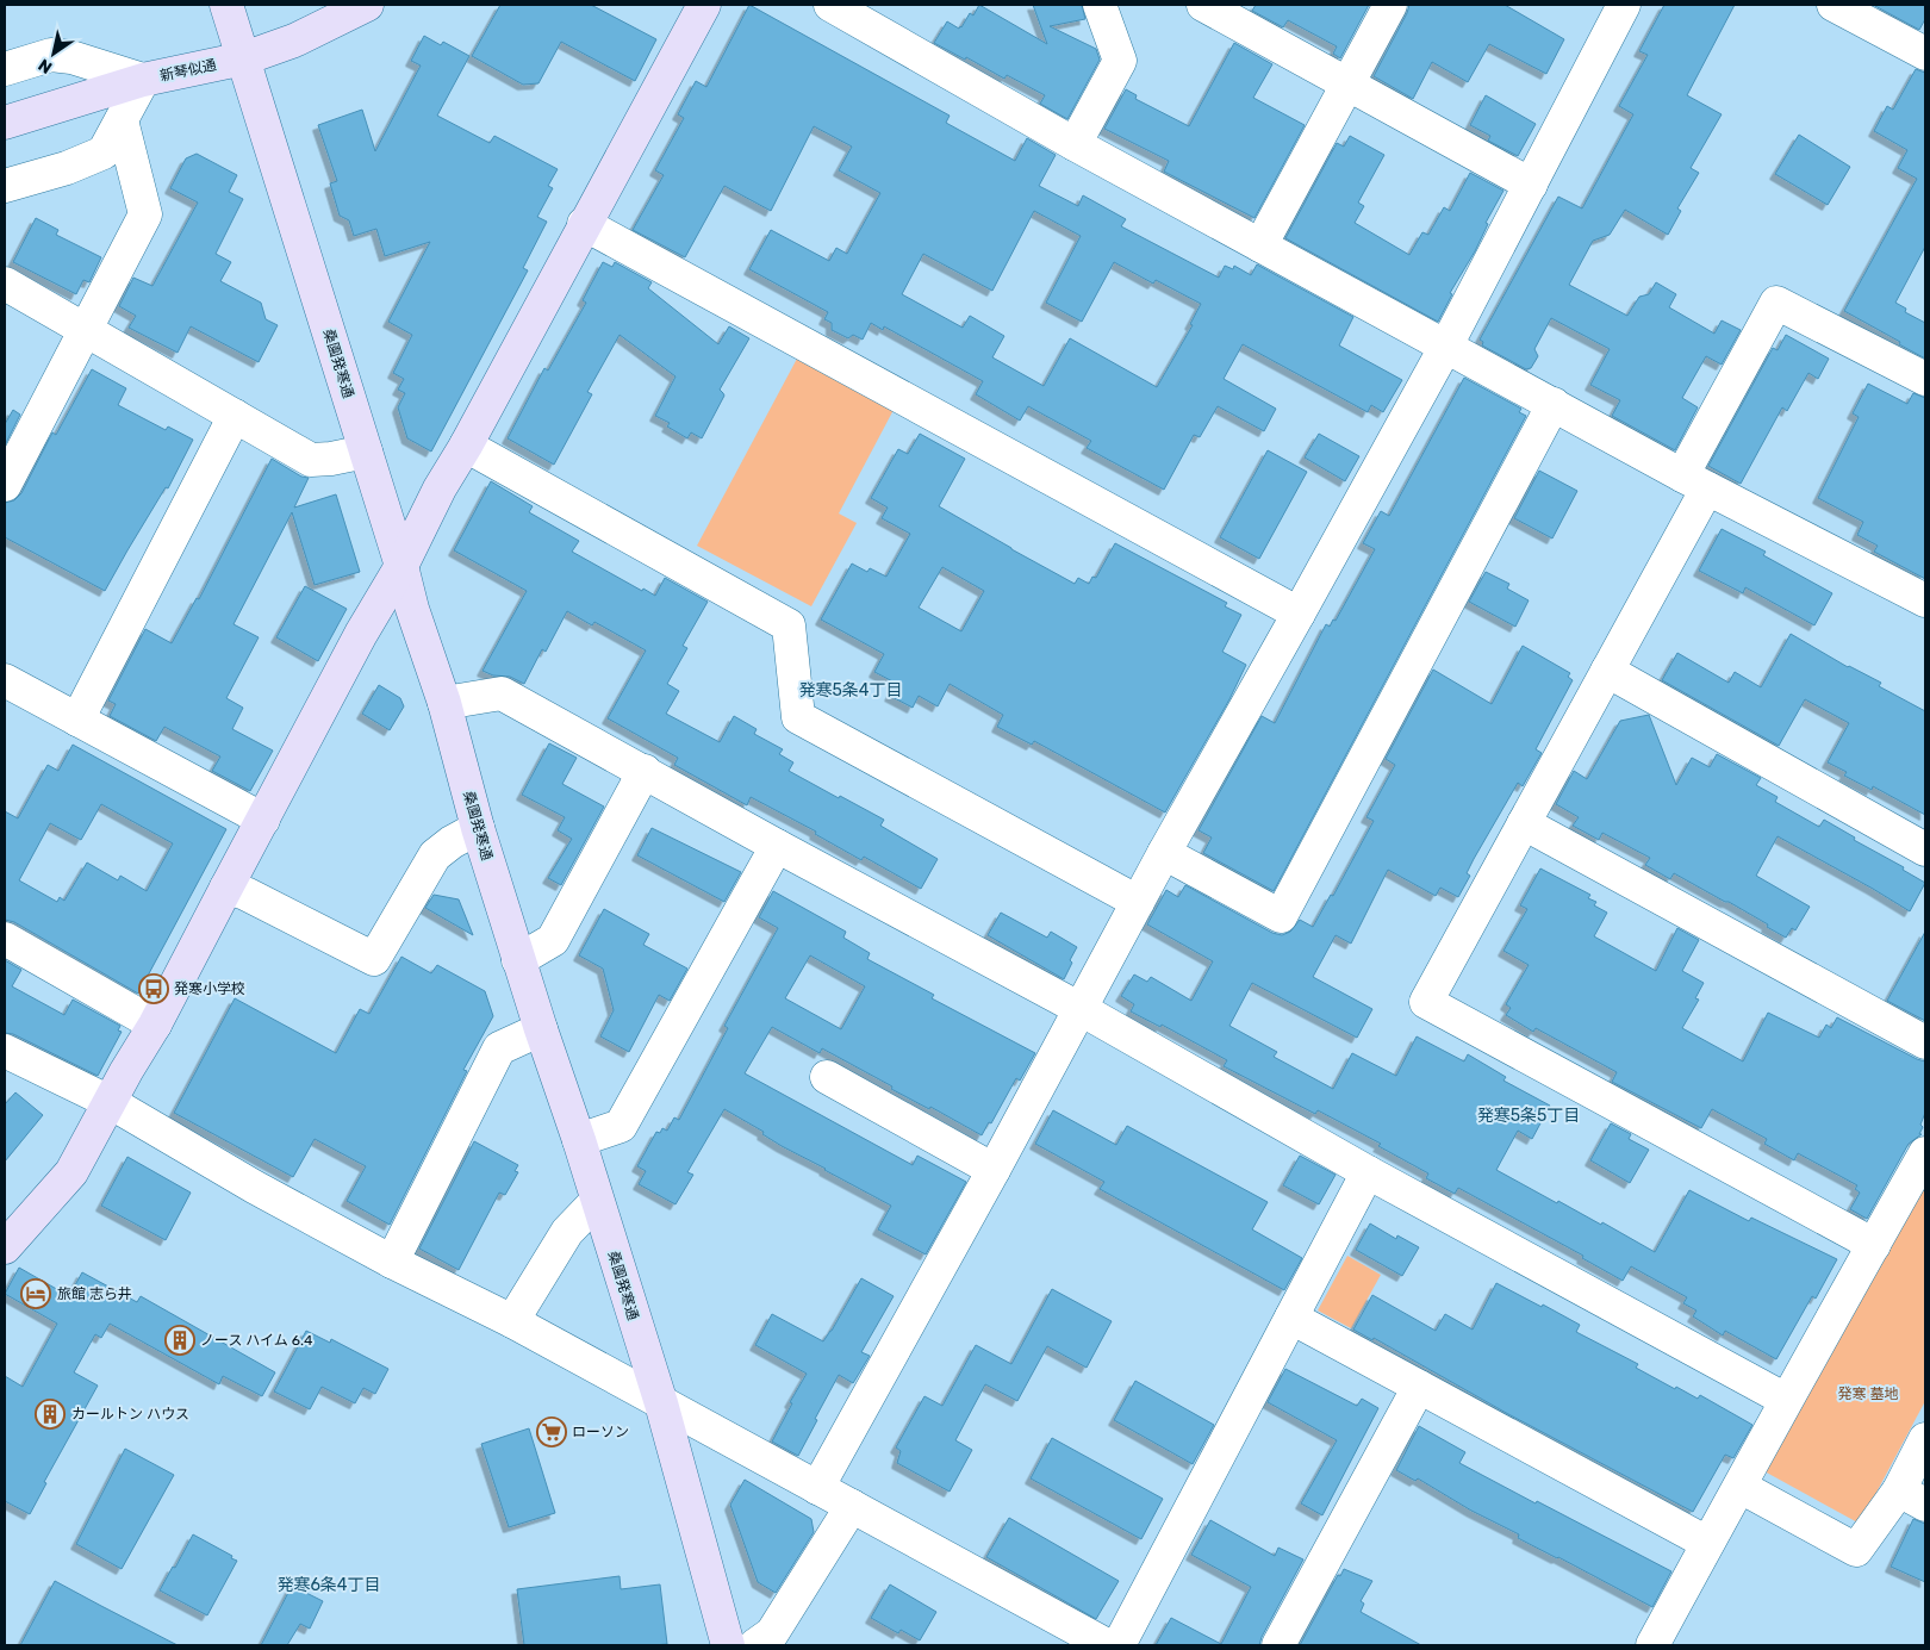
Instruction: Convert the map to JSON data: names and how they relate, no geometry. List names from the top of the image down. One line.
{"streets":{"street":["新琴似通","桑園発寒通"]},"crossings":[["新琴似通","桑園発寒通"]],"districts":["発寒5条4丁目","発寒5条5丁目","発寒6条4丁目"],"parks":["発寒 墓地"],"places":{"bus stop":["発寒小学校"],"hotel":["旅館 志ら井"],"building":["ノース ハイム 6.4","カールトン ハウス"],"supermarket":["ローソン"]},"north":"bottom left"}
